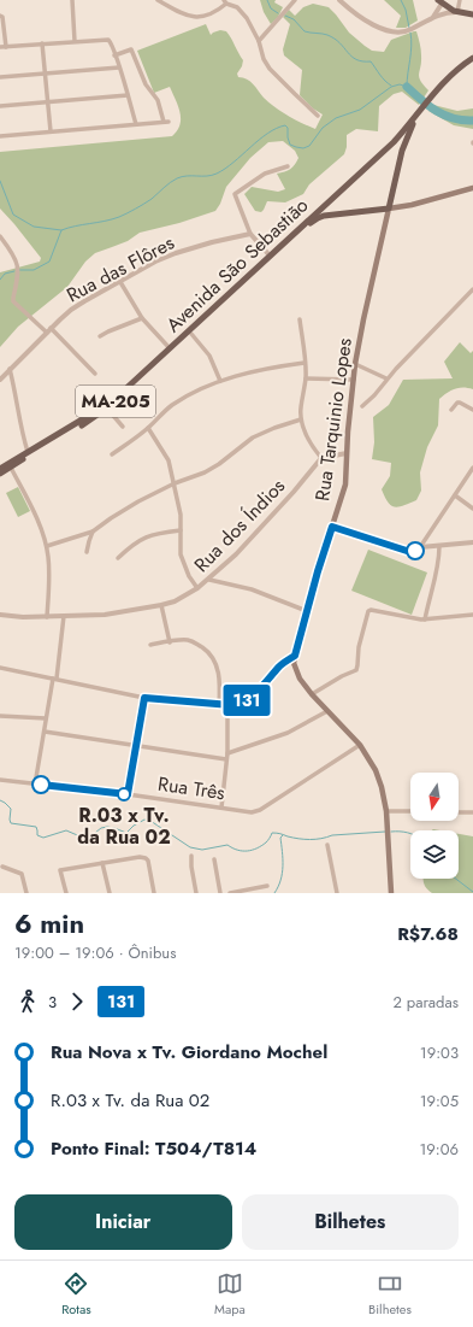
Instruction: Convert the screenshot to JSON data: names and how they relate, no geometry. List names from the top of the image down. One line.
{"streets":{"main road":["Avenida São Sebastião","MA-205","Rua Tarquinio Lopes"],"street":["Rua das Flôres","Rua dos Índios","Rua Três"]},"crossings":[["Avenida São Sebastião","Rua Tarquinio Lopes"],["Rua Tarquinio Lopes","Rua Três"]],"places":["R.03 x Tv. da Rua 02"],"lines":["bus line 131"],"north":"bottom","page":{"on_map":"131","heading":["6 min","19:00 – 19:06 · Ônibus","R$7.68"],"legs":["3","131","2 paradas"],"list":[{"name":"Rua Nova x Tv. Giordano Mochel","value":"19:03"},{"name":"R.03 x Tv. da Rua 02","value":"19:05"},{"name":"Ponto Final: T504/T814","value":"19:06"}],"buttons":["Iniciar","Bilhetes"],"tabs":["Rotas","Mapa","Bilhetes"]}}
